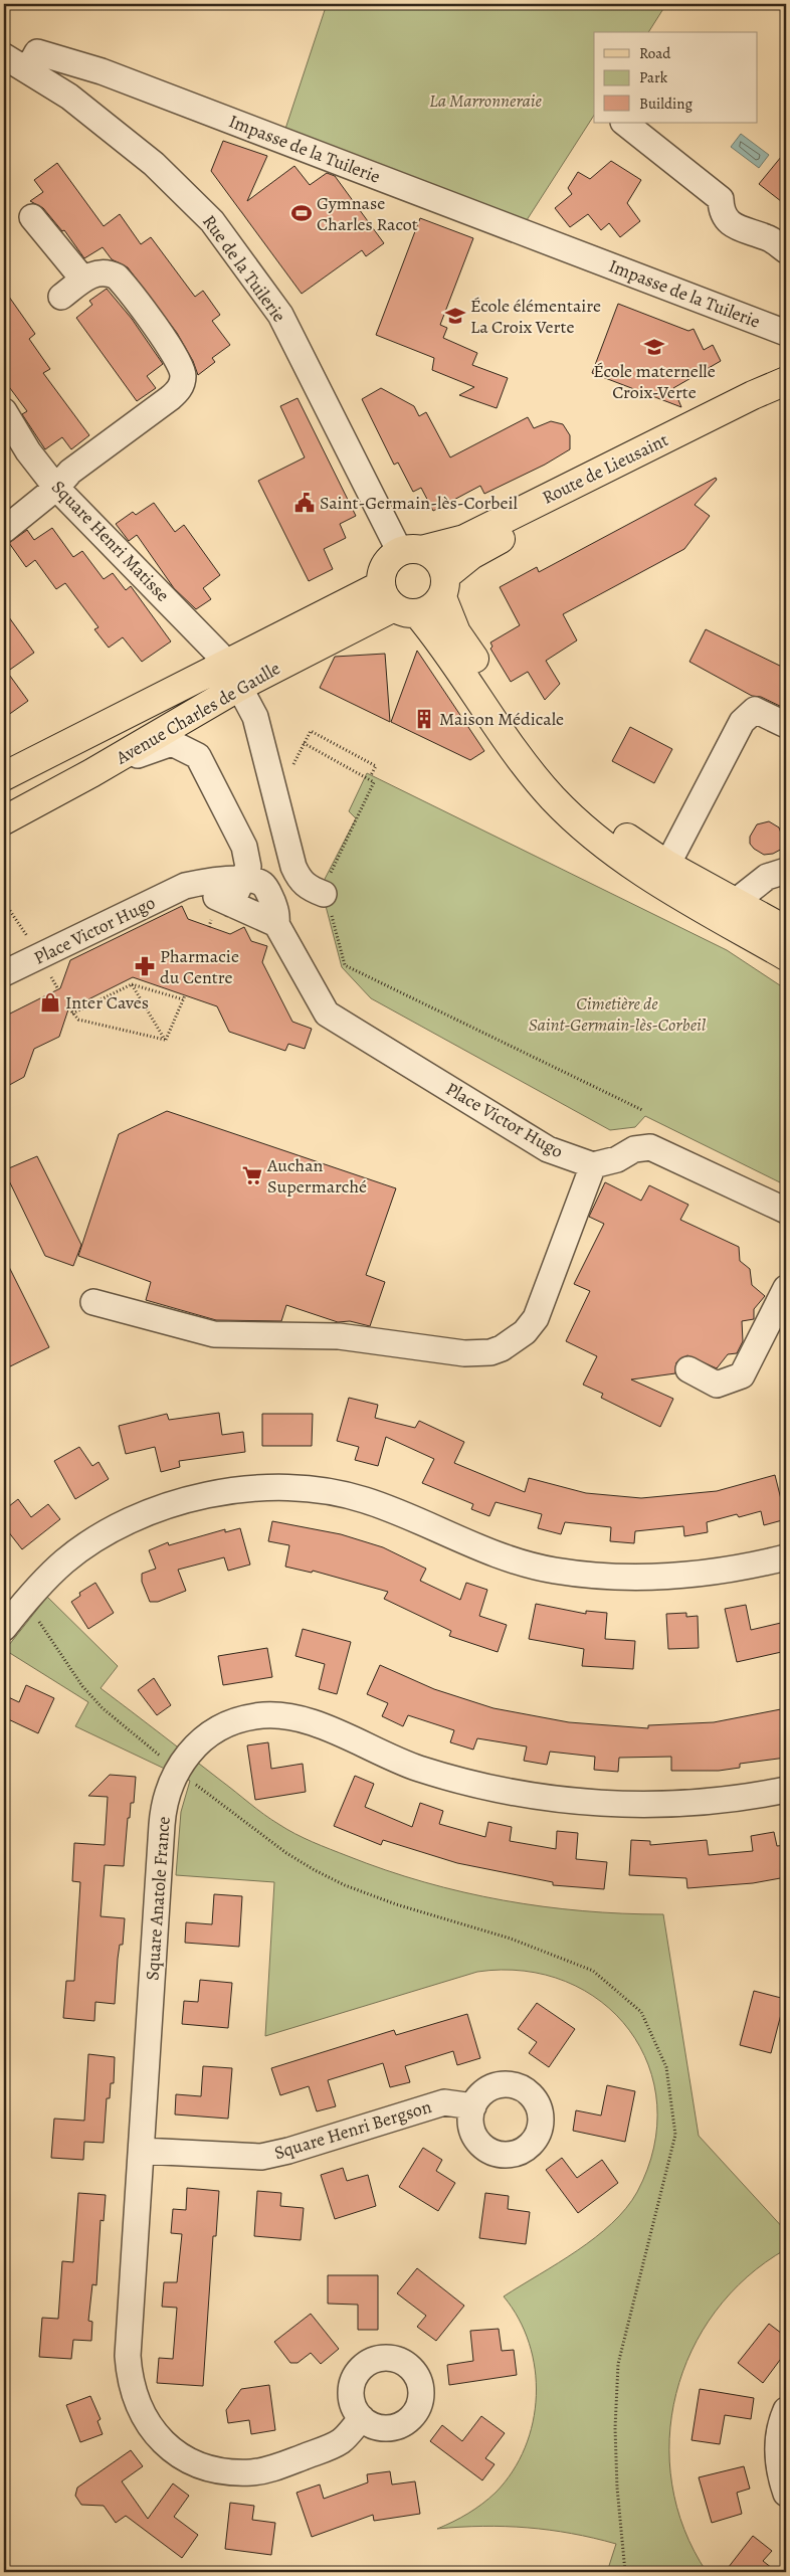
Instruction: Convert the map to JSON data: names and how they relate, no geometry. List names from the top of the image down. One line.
{"streets":{"main road":["Route de Lieusaint","Avenue Charles de Gaulle"],"street":["Impasse de la Tuilerie","Rue de la Tuilerie","Square Henri Matisse","Place Victor Hugo","Square Anatole France","Square Henri Bergson"]},"crossings":[["Impasse de la Tuilerie","Rue de la Tuilerie"],["Rue de la Tuilerie","Route de Lieusaint"],["Rue de la Tuilerie","Avenue Charles de Gaulle"],["Route de Lieusaint","Avenue Charles de Gaulle"],["Square Henri Matisse","Avenue Charles de Gaulle"],["Square Anatole France","Square Henri Bergson"]],"parks":["La Marronneraie","Cimetière de Saint-Germain-lès-Corbeil"],"places":{"sports":["Gymnase Charles Racot"],"school or university":["École élémentaire La Croix Verte","École maternelle Croix-Verte"],"public building":["Saint-Germain-lès-Corbeil"],"building":["Maison Médicale"],"pharmacy":["Pharmacie du Centre"],"shop":["Inter Caves"],"supermarket":["Auchan Supermarché"]},"legend":["Road","Park","Building"]}
